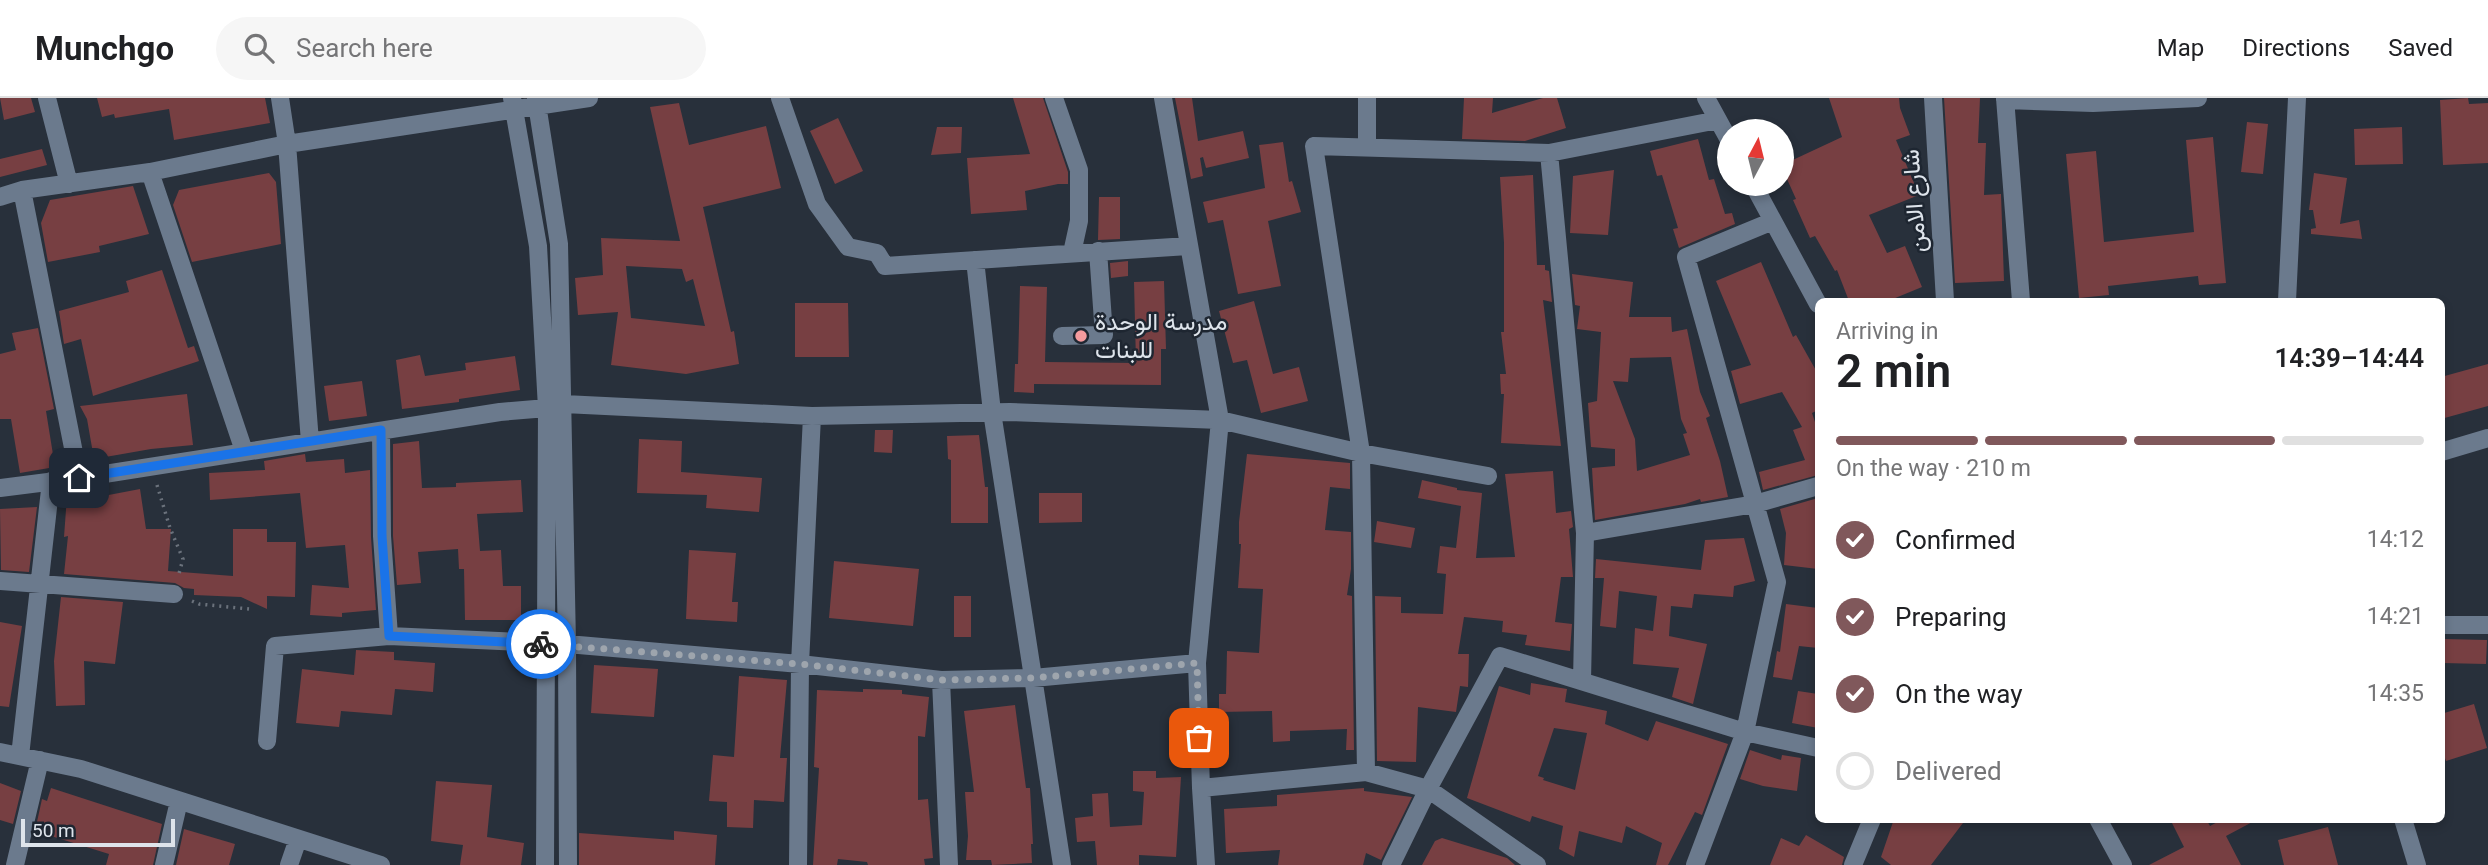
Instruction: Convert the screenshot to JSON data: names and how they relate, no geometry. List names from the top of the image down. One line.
{"streets":{"street":["شارع الامن"]},"places":["مدرسة الوحدة للبنات"],"scale_bar":"50 m","north":"top","page":{"header":"Munchgo","search":"Search here","nav":["Map","Directions","Saved"],"heading":["2 min","Arriving in","14:39–14:44"],"bar":"On the way · 210 m","list":[["Confirmed","14:12"],["Preparing","14:21"],["On the way","14:35"],"Delivered"],"scale":"50 m"}}
